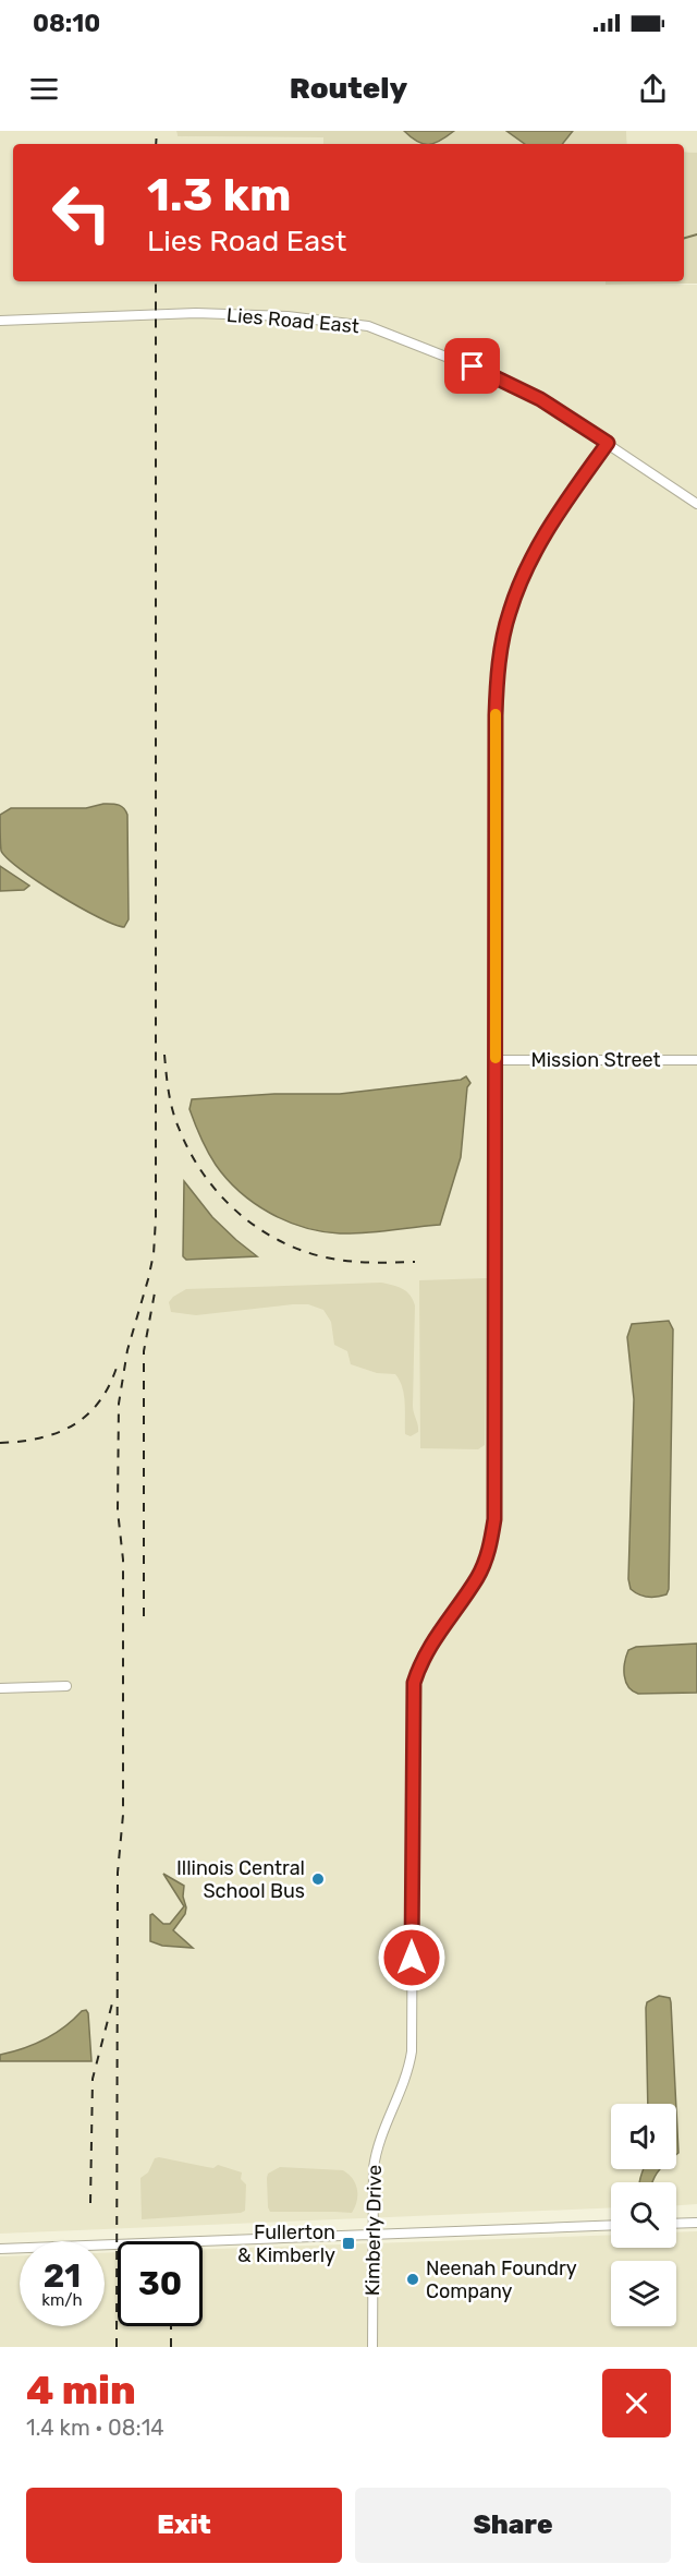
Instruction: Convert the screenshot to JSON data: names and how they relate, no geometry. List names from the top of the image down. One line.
{"streets":{"street":["Lies Road East","Mission Street","Kimberly Drive"]},"crossings":[["Lies Road East","Kimberly Drive"],["Mission Street","Kimberly Drive"]],"places":{"other":["Illinois Central School Bus","Neenah Foundry Company"],"transit":["Fullerton & Kimberly"]},"page":{"status":"08:10","header":"Routely","turn":["1.3 km","Lies Road East"],"speed":"21 km/h","limit":"30","heading":["4 min","1.4 km · 08:14"],"buttons":["Exit","Share"]}}
